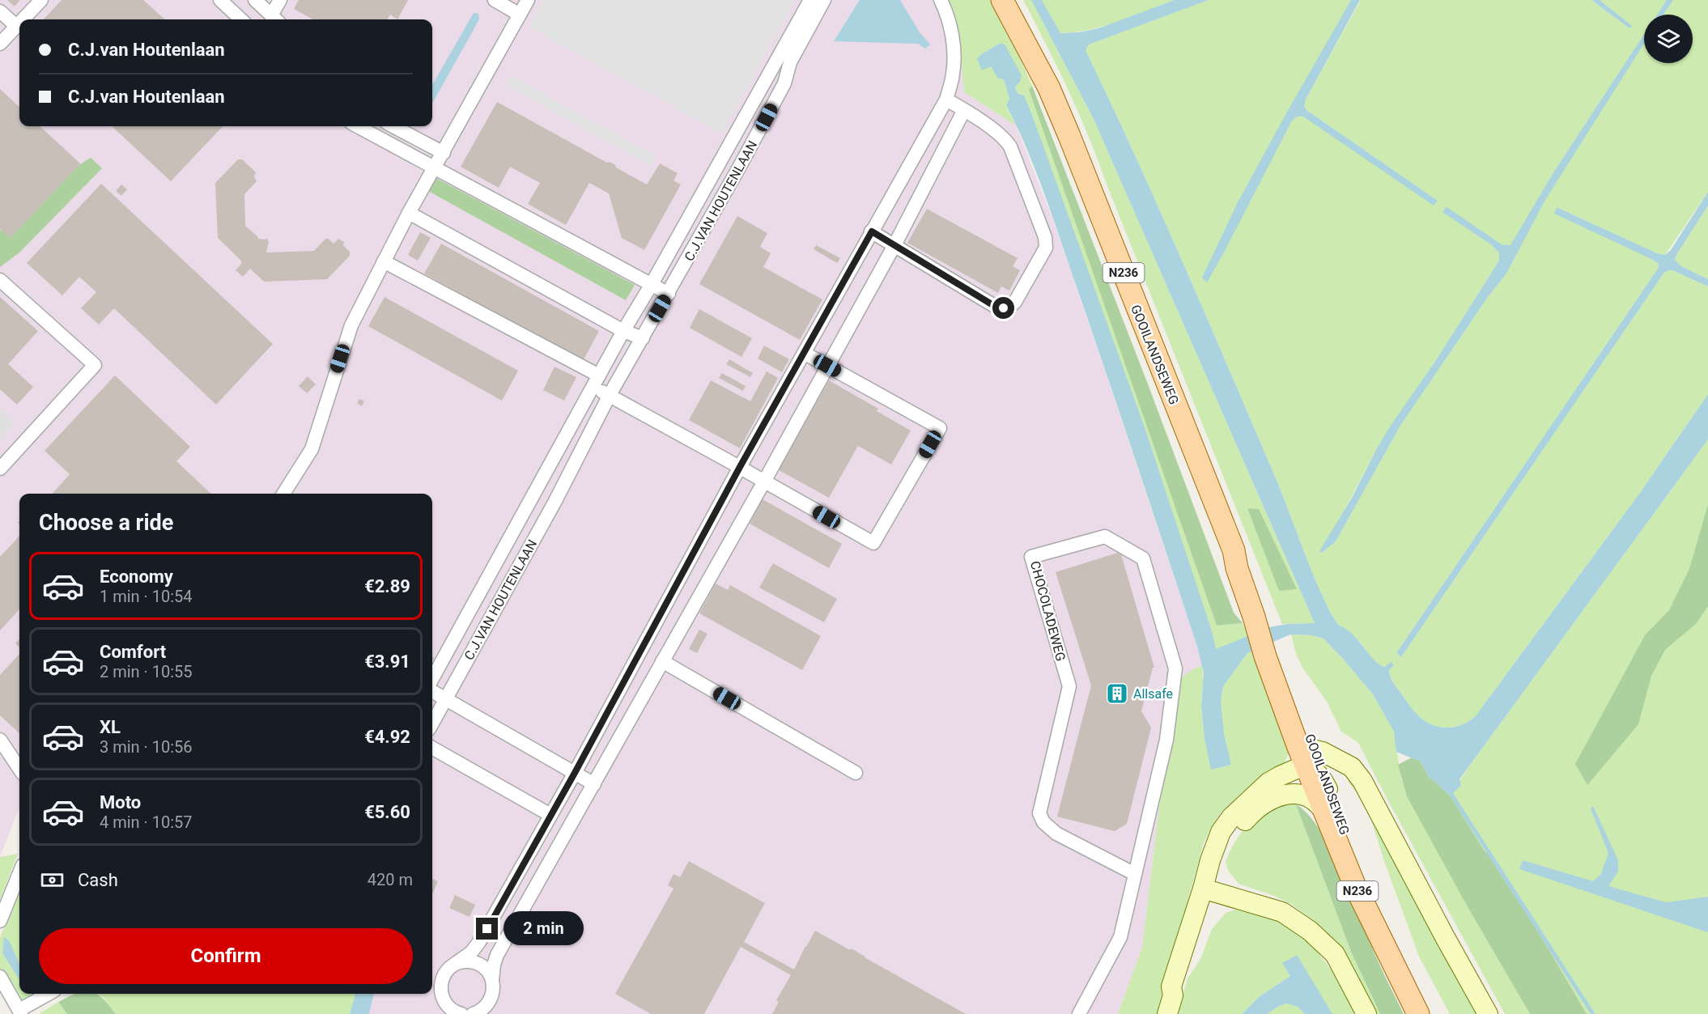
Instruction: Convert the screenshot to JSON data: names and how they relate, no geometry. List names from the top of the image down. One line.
{"streets":{"main road":["N236","GOOILANDSEWEG"],"street":["C.J.VAN HOUTENLAAN","CHOCOLADEWEG"]},"places":{"building":["Allsafe"]},"page":{"banner":["C.J.van Houtenlaan","C.J.van Houtenlaan"],"heading":"Choose a ride","list":[{"name":"Economy","note":"1 min · 10:54","value":"€2.89"},{"name":"Comfort","note":"2 min · 10:55","value":"€3.91"},{"name":"XL","note":"3 min · 10:56","value":"€4.92"},{"name":"Moto","note":"4 min · 10:57","value":"€5.60"}],"pay":["Cash","420 m"],"bubble":"2 min","buttons":"Confirm"}}
